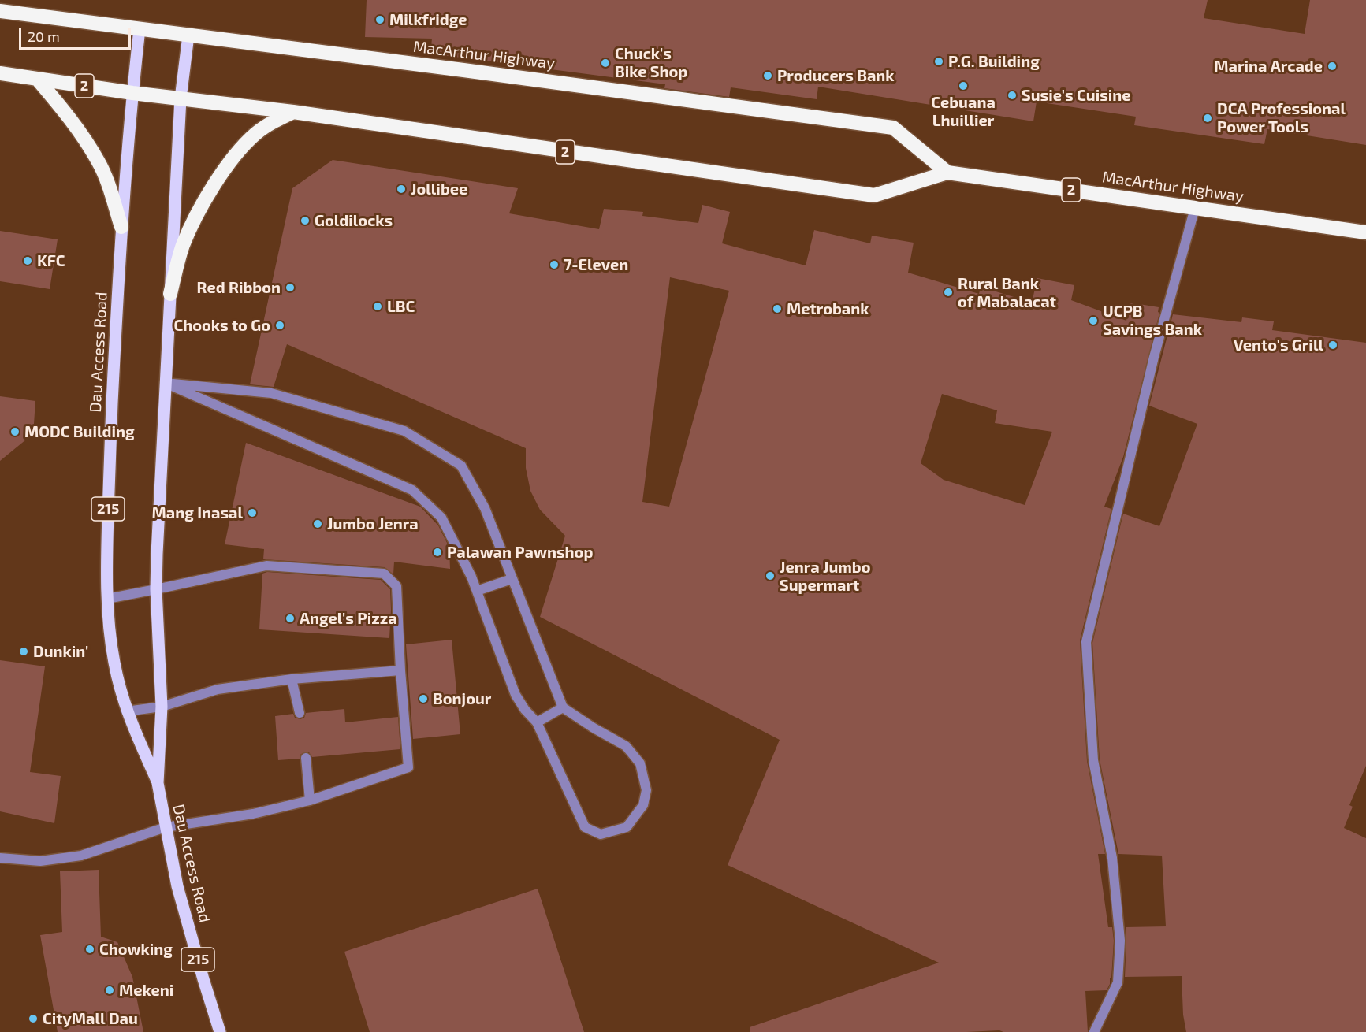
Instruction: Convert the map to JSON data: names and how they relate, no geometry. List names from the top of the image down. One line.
{"streets":{"highway":["MacArthur Highway","2"],"main road":["Dau Access Road","215"]},"crossings":[["MacArthur Highway","Dau Access Road"]],"places":["Milkfridge","P.G. Building","Chuck's Bike Shop","Marina Arcade","Producers Bank","Cebuana Lhuillier","Susie's Cuisine","DCA Professional Power Tools","Jollibee","Goldilocks","KFC","7-Eleven","Red Ribbon","Rural Bank of Mabalacat","LBC","Metrobank","UCPB Savings Bank","Chooks to Go","Vento's Grill","MODC Building","Mang Inasal","Jumbo Jenra","Palawan Pawnshop","Jenra Jumbo Supermart","Angel's Pizza","Dunkin'","Bonjour","Chowking","Mekeni","CityMall Dau"],"scale_bar":"20 m"}
